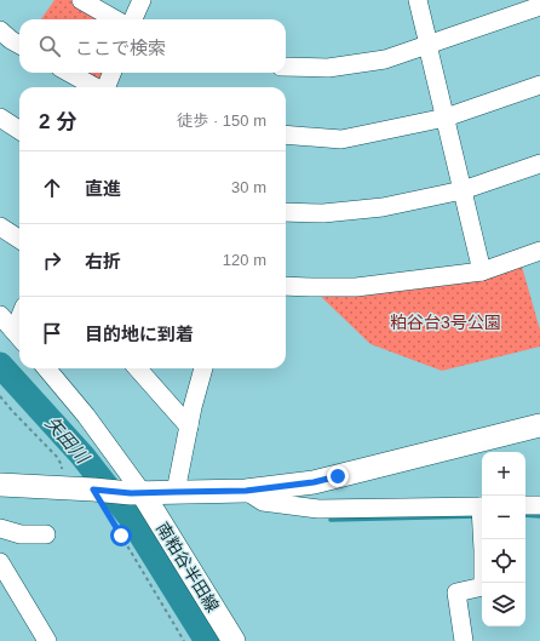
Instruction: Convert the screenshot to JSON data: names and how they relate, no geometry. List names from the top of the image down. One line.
{"streets":{"main road":["南粕谷半田線"]},"water":["矢田川"],"parks":["粕谷台3号公園"],"page":{"search":"ここで検索","heading":["2 分","徒歩 · 150 m"],"list":[["直進","30 m"],["右折","120 m"],"目的地に到着"],"map_buttons":["+","−"]}}
